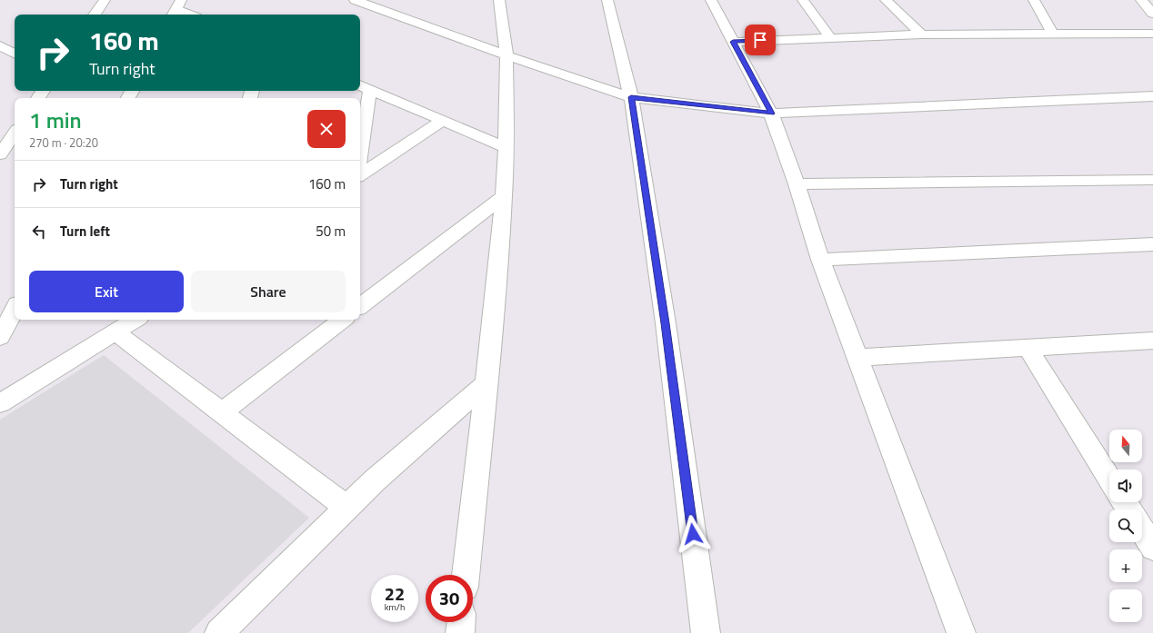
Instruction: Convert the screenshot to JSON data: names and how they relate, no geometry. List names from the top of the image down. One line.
{"north":"top","page":{"turn":["160 m","Turn right"],"heading":["1 min","270 m · 20:20"],"list":[{"name":"Turn right","value":"160 m"},{"name":"Turn left","value":"50 m"}],"buttons":["Exit","Share"],"map_buttons":["+","−"],"speed":"22 km/h","limit":"30"}}
